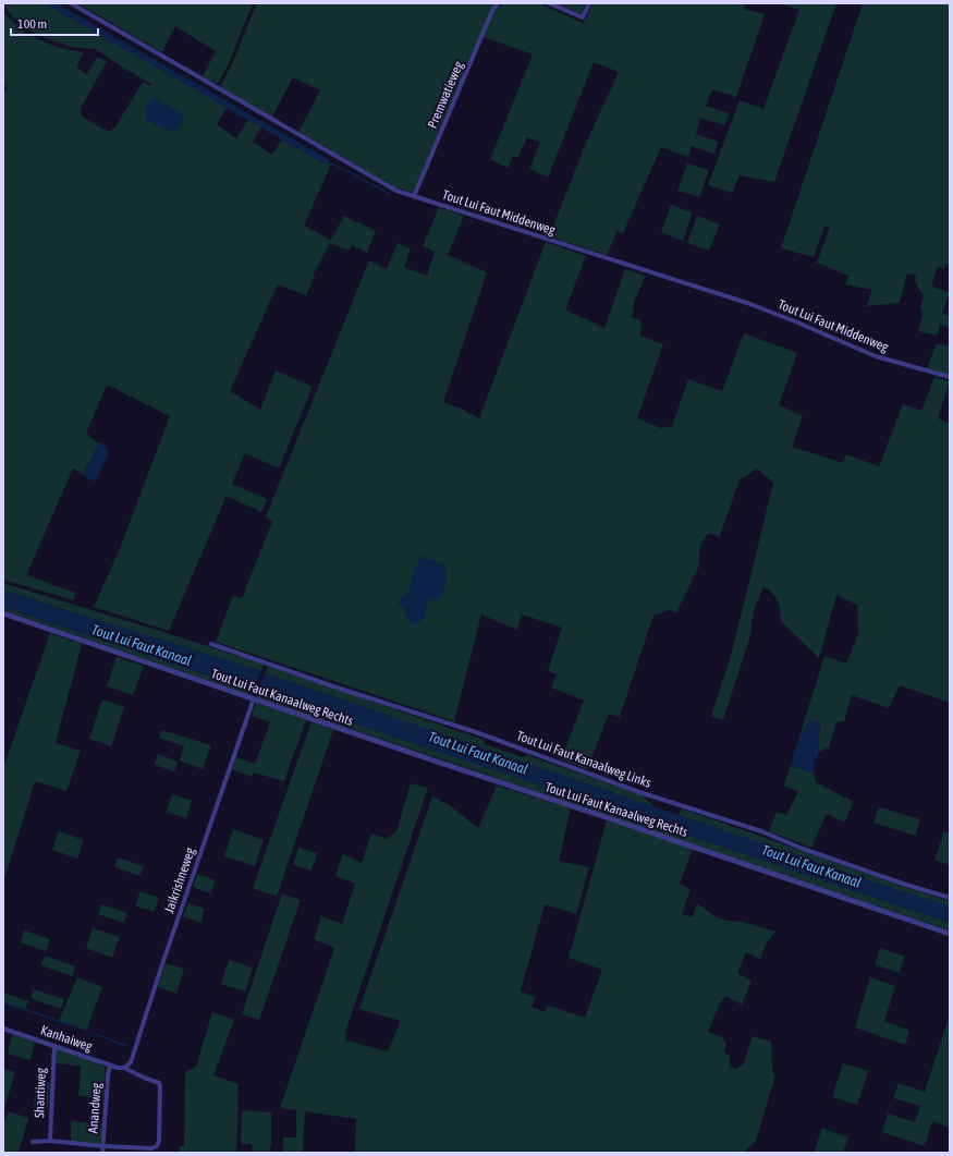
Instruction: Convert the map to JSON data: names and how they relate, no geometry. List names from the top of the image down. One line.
{"streets":{"street":["Premwatieweg","Tout Lui Faut Middenweg","Tout Lui Faut Kanaalweg Rechts","Tout Lui Faut Kanaalweg Links","Jaikrishneweg","Kanhaiweg","Shantiweg","Anandweg"]},"crossings":[["Premwatieweg","Tout Lui Faut Middenweg"],["Tout Lui Faut Kanaalweg Rechts","Jaikrishneweg"],["Jaikrishneweg","Kanhaiweg"],["Kanhaiweg","Shantiweg"],["Kanhaiweg","Anandweg"]],"water":["Tout Lui Faut Kanaal"],"scale_bar":"100 m"}
